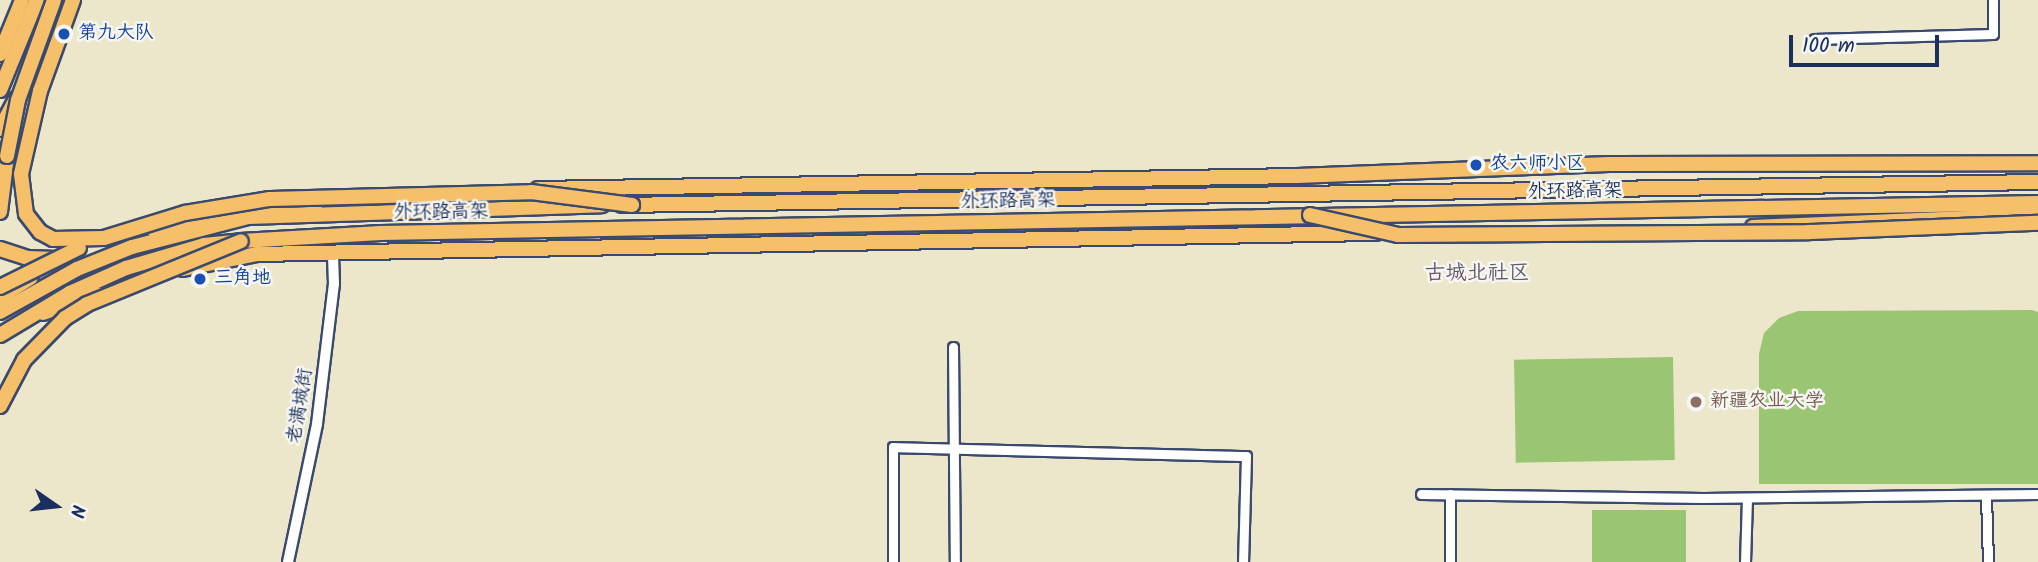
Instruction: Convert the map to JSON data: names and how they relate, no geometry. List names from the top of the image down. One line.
{"streets":{"main road":["外环路高架"],"street":["老满城街"]},"districts":["古城北社区"],"places":["第九大队","农六师小区","三角地","新疆农业大学"],"scale_bar":"100 m","north":"right"}
